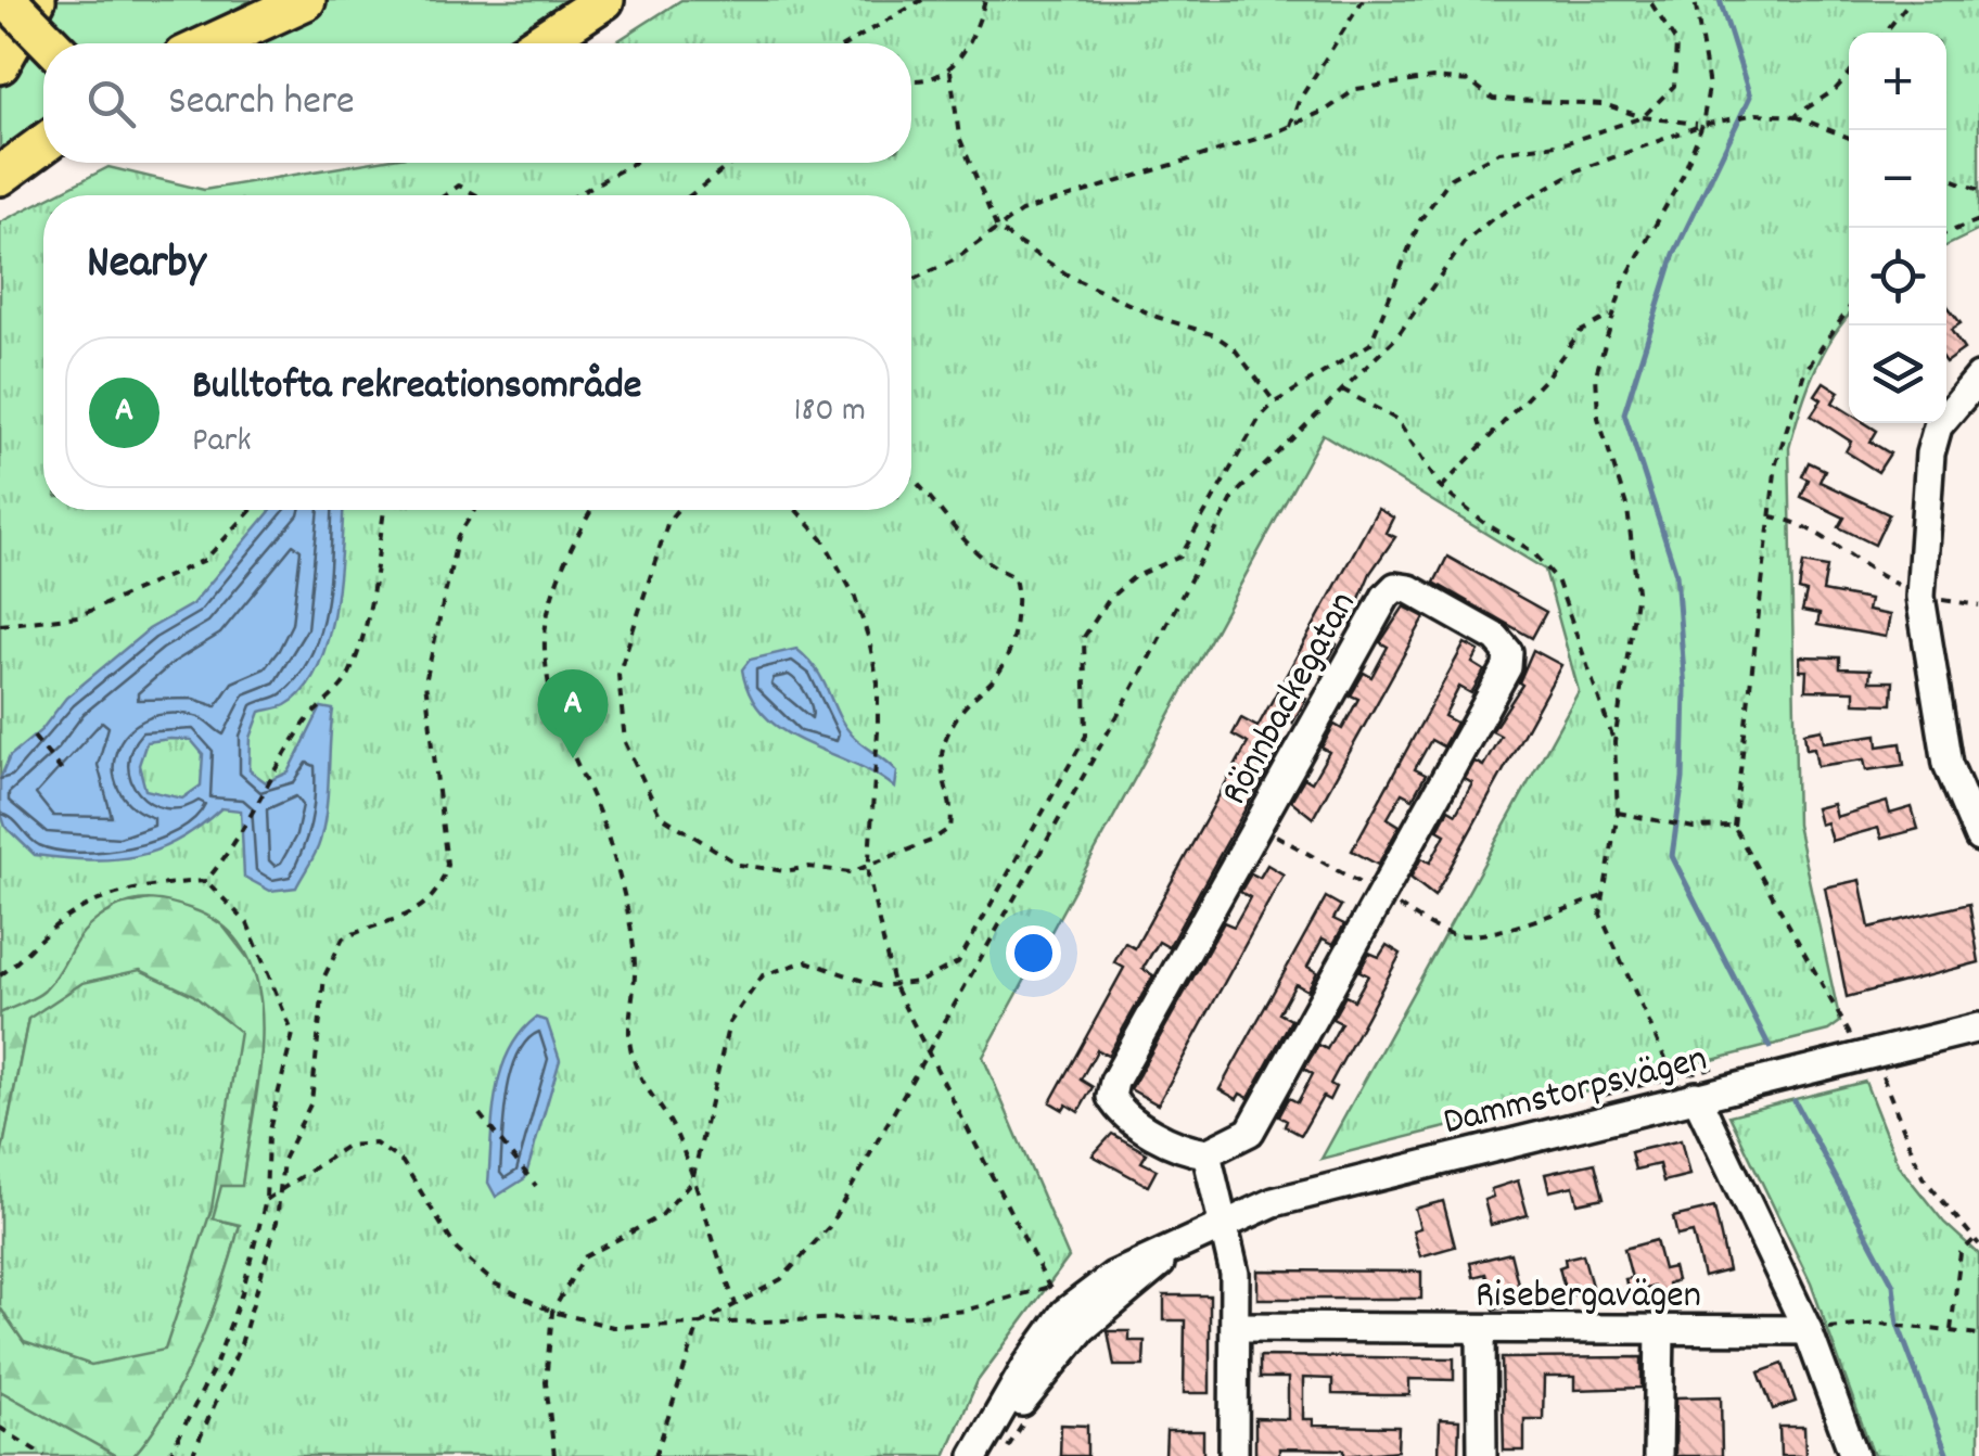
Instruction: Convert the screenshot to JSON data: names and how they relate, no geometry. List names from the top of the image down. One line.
{"streets":{"street":["Rönnbackegatan","Dammstorpsvägen","Risebergavägen"]},"page":{"map_buttons":["+","−"],"search":"Search here","heading":"Nearby","list":[{"mark":"A","name":"Bulltofta rekreationsområde","note":"Park","value":"180 m"}],"pins":"A"}}
